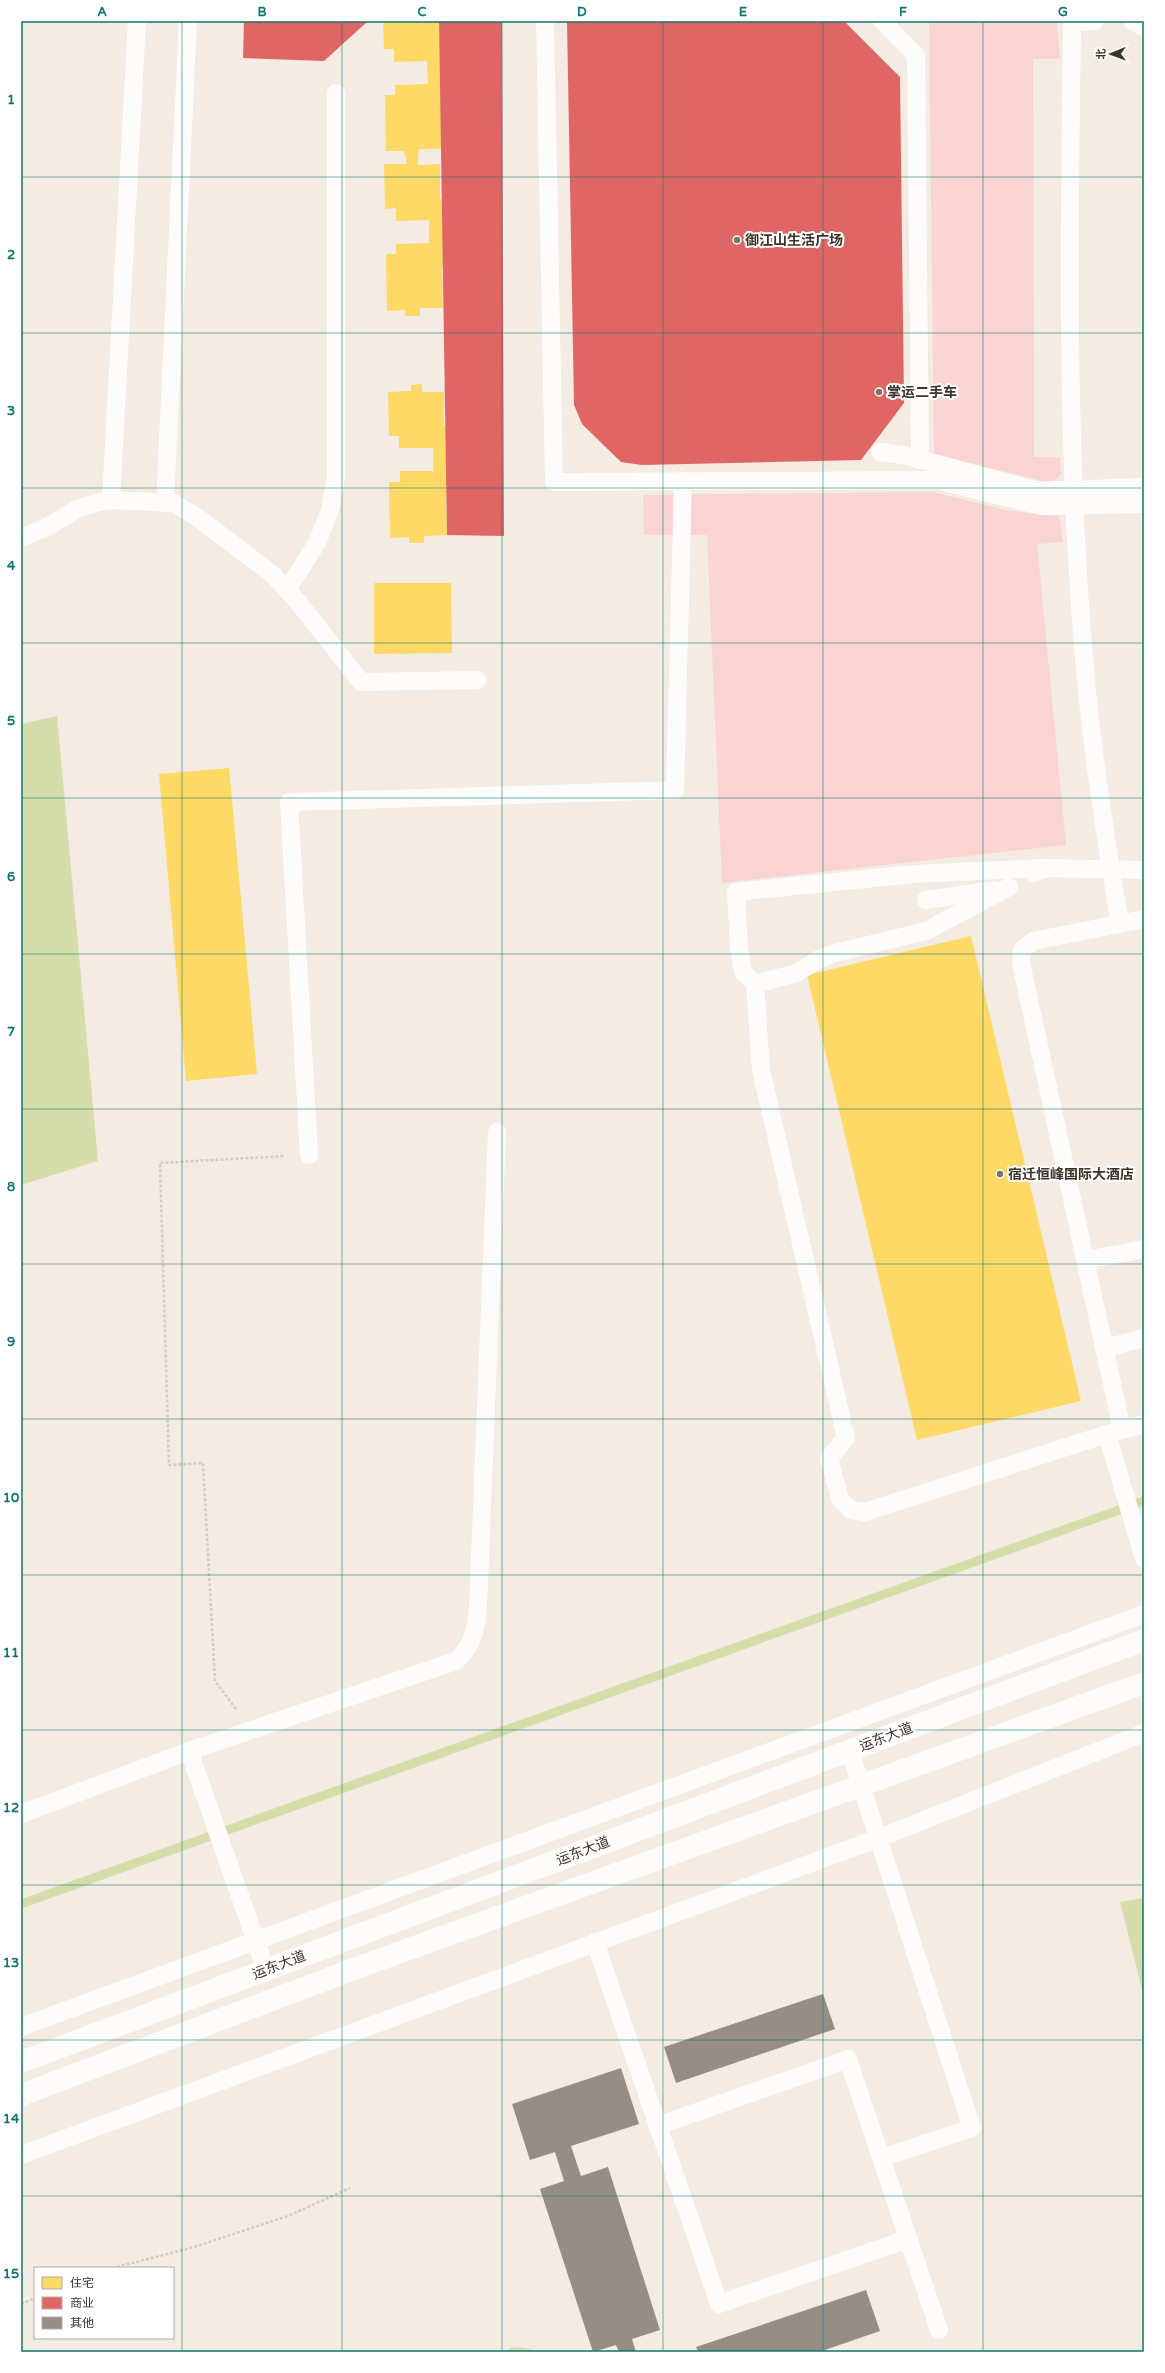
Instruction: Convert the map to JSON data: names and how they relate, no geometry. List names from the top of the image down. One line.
{"streets":{"main road":["运东大道"]},"places":["御江山生活广场","掌运二手车","宿迁恒峰国际大酒店"],"legend":["住宅","商业","其他"],"north":"left","grid":{"columns":["A","B","C","D","E","F","G"],"rows":["1","2","3","4","5","6","7","8","9","10","11","12","13","14","15"]}}
